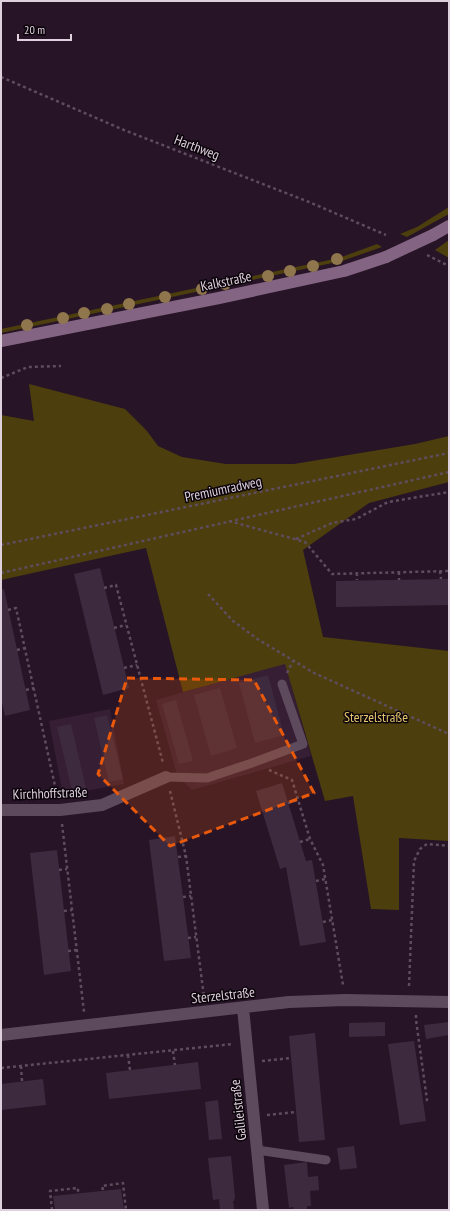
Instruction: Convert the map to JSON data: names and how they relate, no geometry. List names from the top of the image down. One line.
{"streets":{"main road":["Kalkstraße"],"street":["Kirchhoffstraße","Sterzelstraße","Galileistraße"],"path":["Harthweg","Premiumradweg"]},"crossings":[["Sterzelstraße","Galileistraße"]],"parks":["Sterzelstraße"],"scale_bar":"20 m"}
